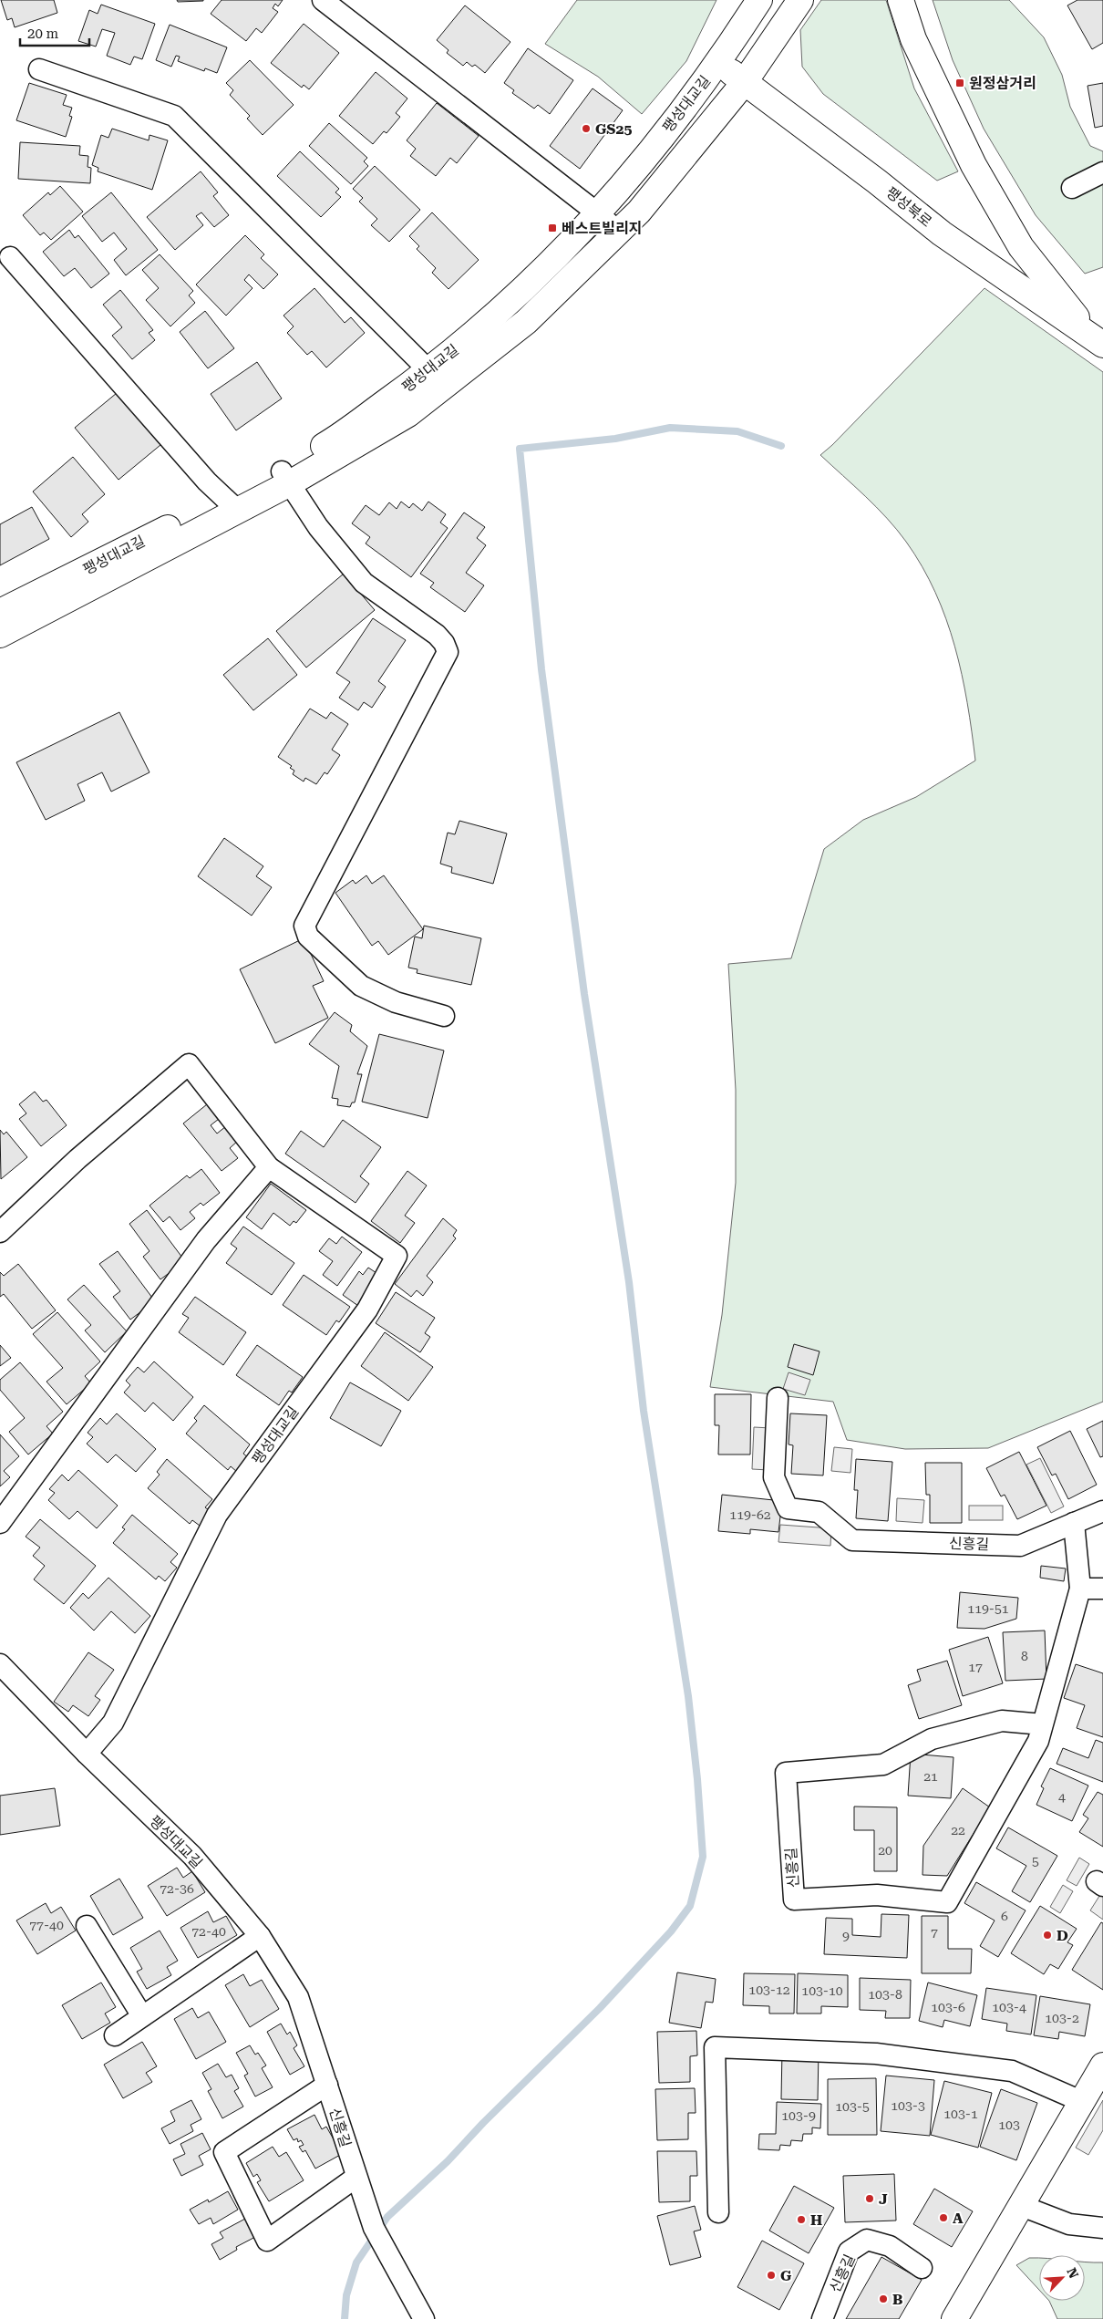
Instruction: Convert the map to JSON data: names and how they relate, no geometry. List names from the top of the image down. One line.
{"streets":{"main road":["팽성대교길","팽성북로"],"street":["신흥길"]},"crossings":[["팽성대교길","팽성북로"],["팽성대교길","신흥길"]],"places":{"transit":["원정삼거리","베스트빌리지"],"other":["GS25","D","J","A","H","G","B"]},"house_numbers":["119-62","119-51","8","17","21","4","22","20","5","72-36","6","77-40","72-40","7","9","103-12","103-10","103-8","103-6","103-4","103-2","103-3","103-5","103-1","103-9","103"],"scale_bar":"20 m","north":"top right"}
